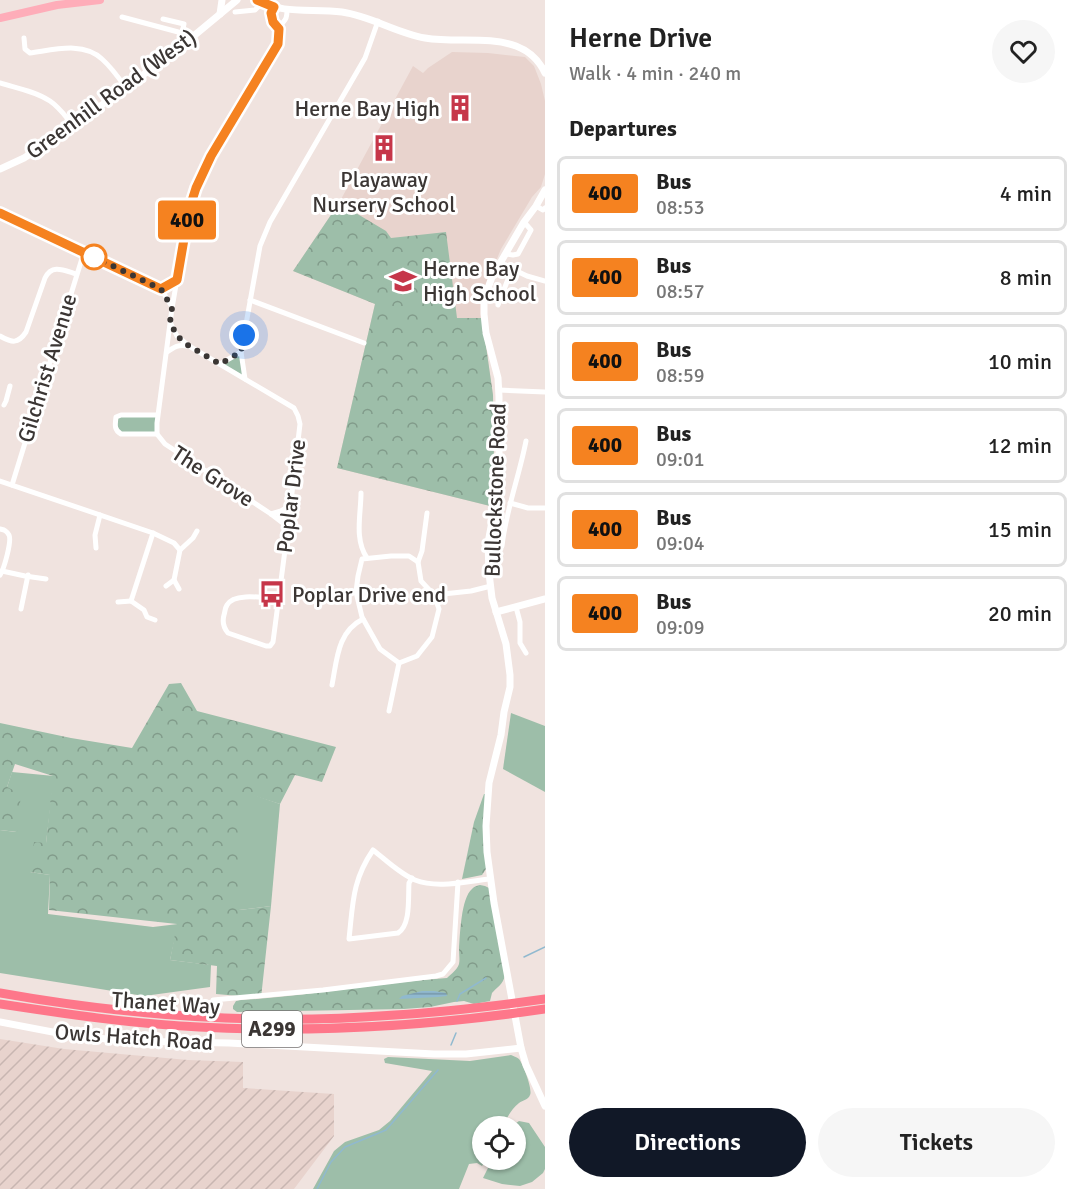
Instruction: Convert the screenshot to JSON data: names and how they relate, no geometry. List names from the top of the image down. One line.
{"streets":{"highway":["Thanet Way","A299"],"street":["Greenhill Road (West)","Gilchrist Avenue","The Grove","Bullockstone Road","Poplar Drive","Owls Hatch Road"]},"crossings":[["The Grove","Poplar Drive"],["Bullockstone Road","Owls Hatch Road"]],"places":{"building":["Herne Bay High","Playaway Nursery School"],"school or university":["Herne Bay High School"],"bus stop":["Poplar Drive end"]},"lines":["bus line 400"],"page":{"on_map":"400","heading":[["Herne Drive","Walk · 4 min · 240 m"],"Departures"],"list":[{"mark":"400","name":"Bus","note":"08:53","value":"4 min"},{"mark":"400","name":"Bus","note":"08:57","value":"8 min"},{"mark":"400","name":"Bus","note":"08:59","value":"10 min"},{"mark":"400","name":"Bus","note":"09:01","value":"12 min"},{"mark":"400","name":"Bus","note":"09:04","value":"15 min"},{"mark":"400","name":"Bus","note":"09:09","value":"20 min"}],"buttons":["Directions","Tickets"]}}
